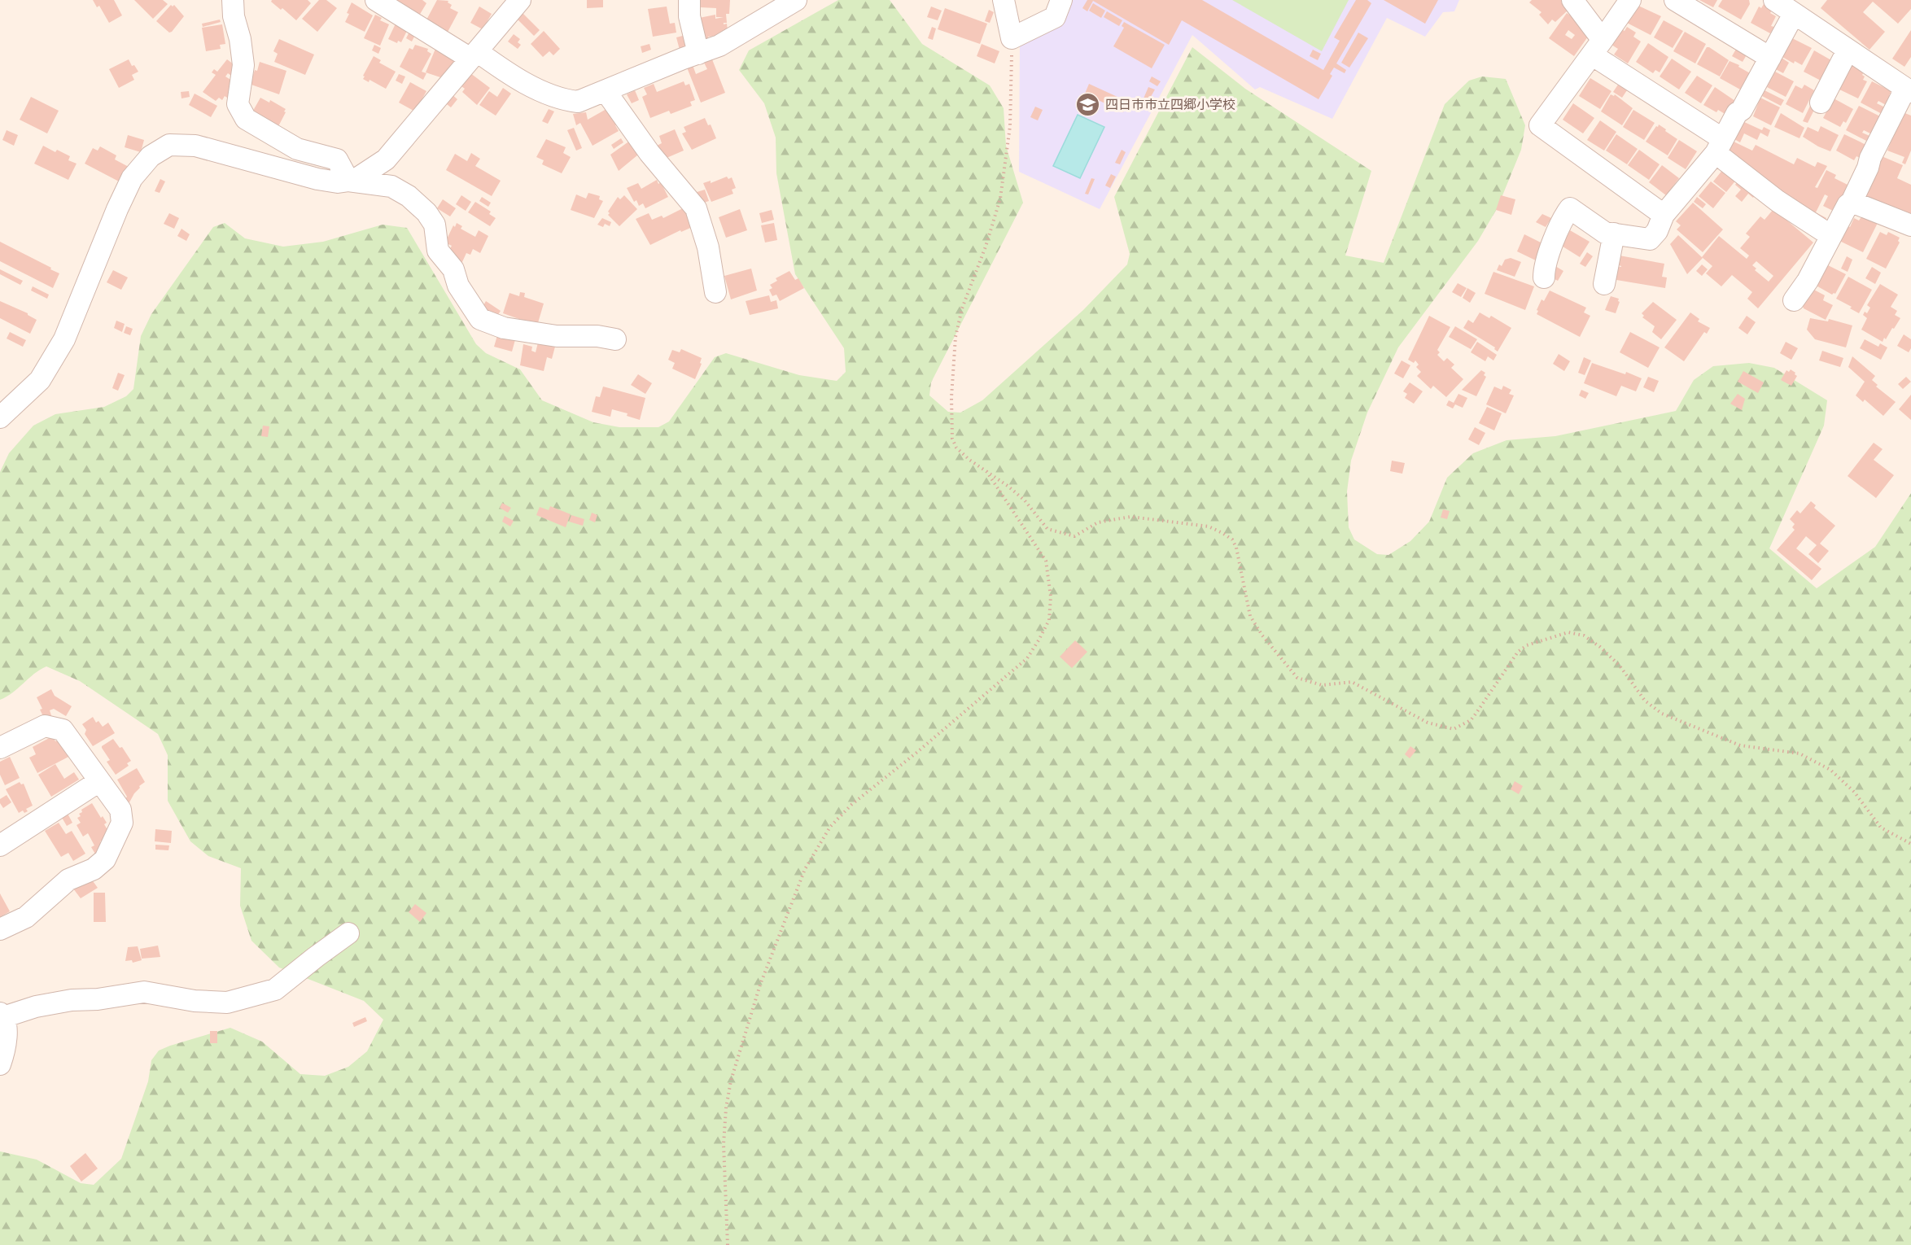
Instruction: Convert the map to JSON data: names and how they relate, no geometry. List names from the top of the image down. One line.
{"places":{"school or university":["四日市市立四郷小学校"]}}
